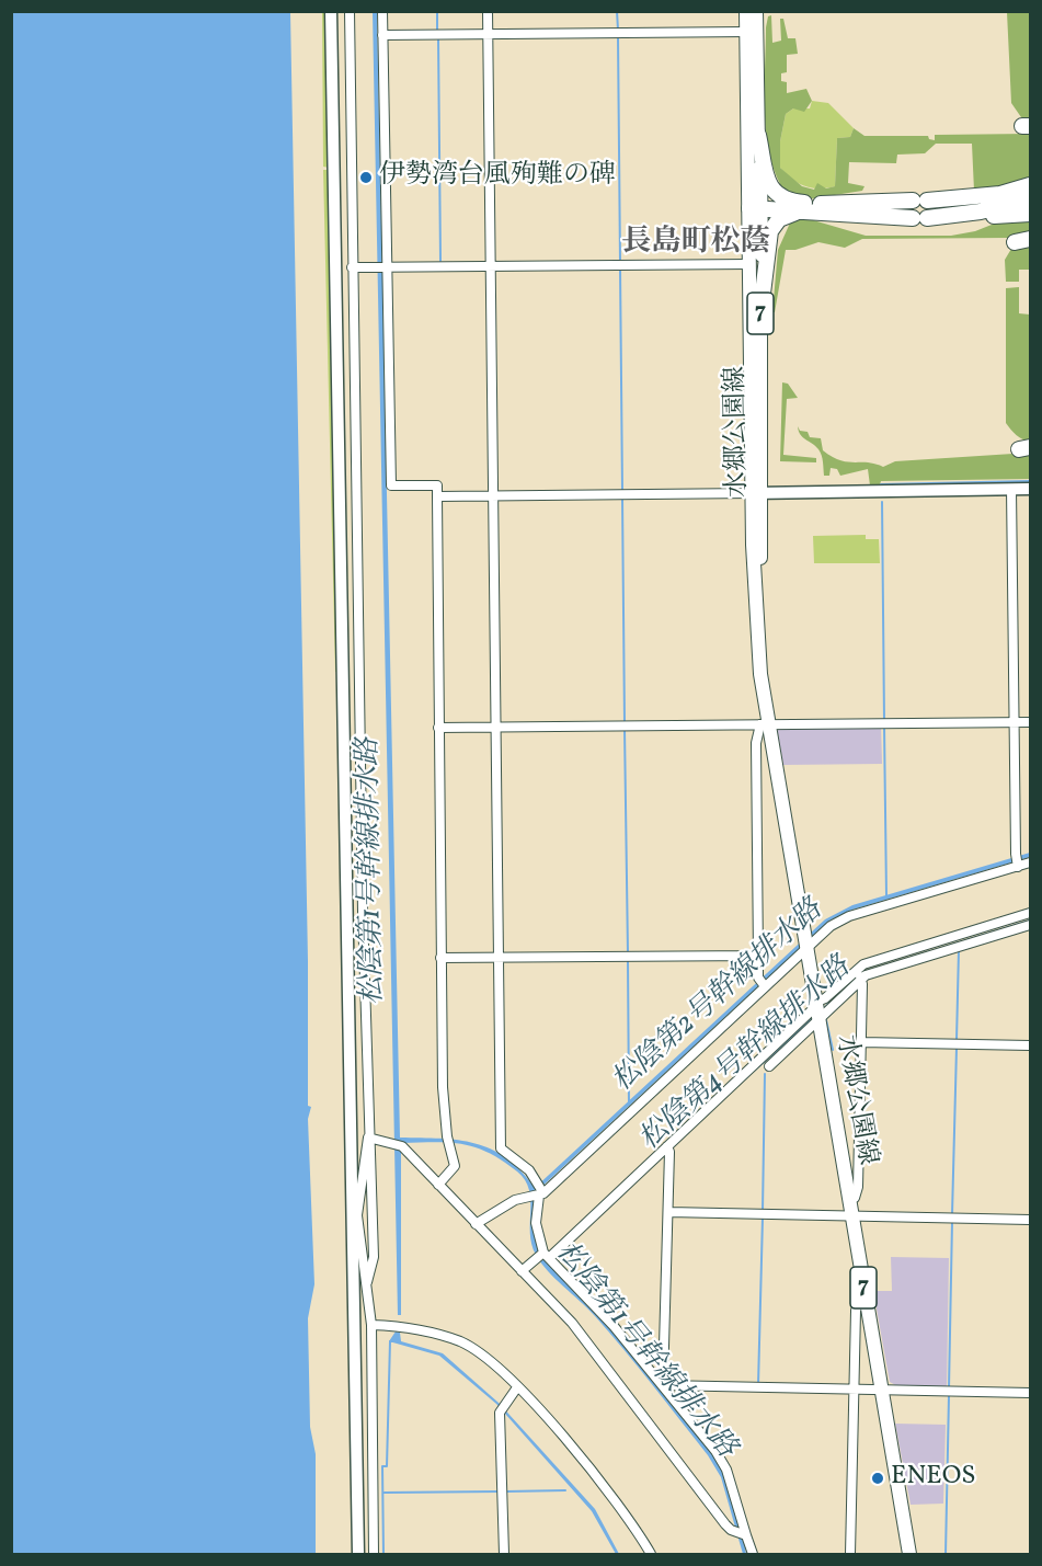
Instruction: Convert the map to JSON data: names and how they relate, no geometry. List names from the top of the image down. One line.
{"streets":{"main road":["7","水郷公園線"]},"districts":["長島町松蔭"],"water":["松陰第1号幹線排水路","松陰第2号幹線排水路","松陰第4号幹線排水路"],"places":["伊勢湾台風殉難の碑","ENEOS"]}
